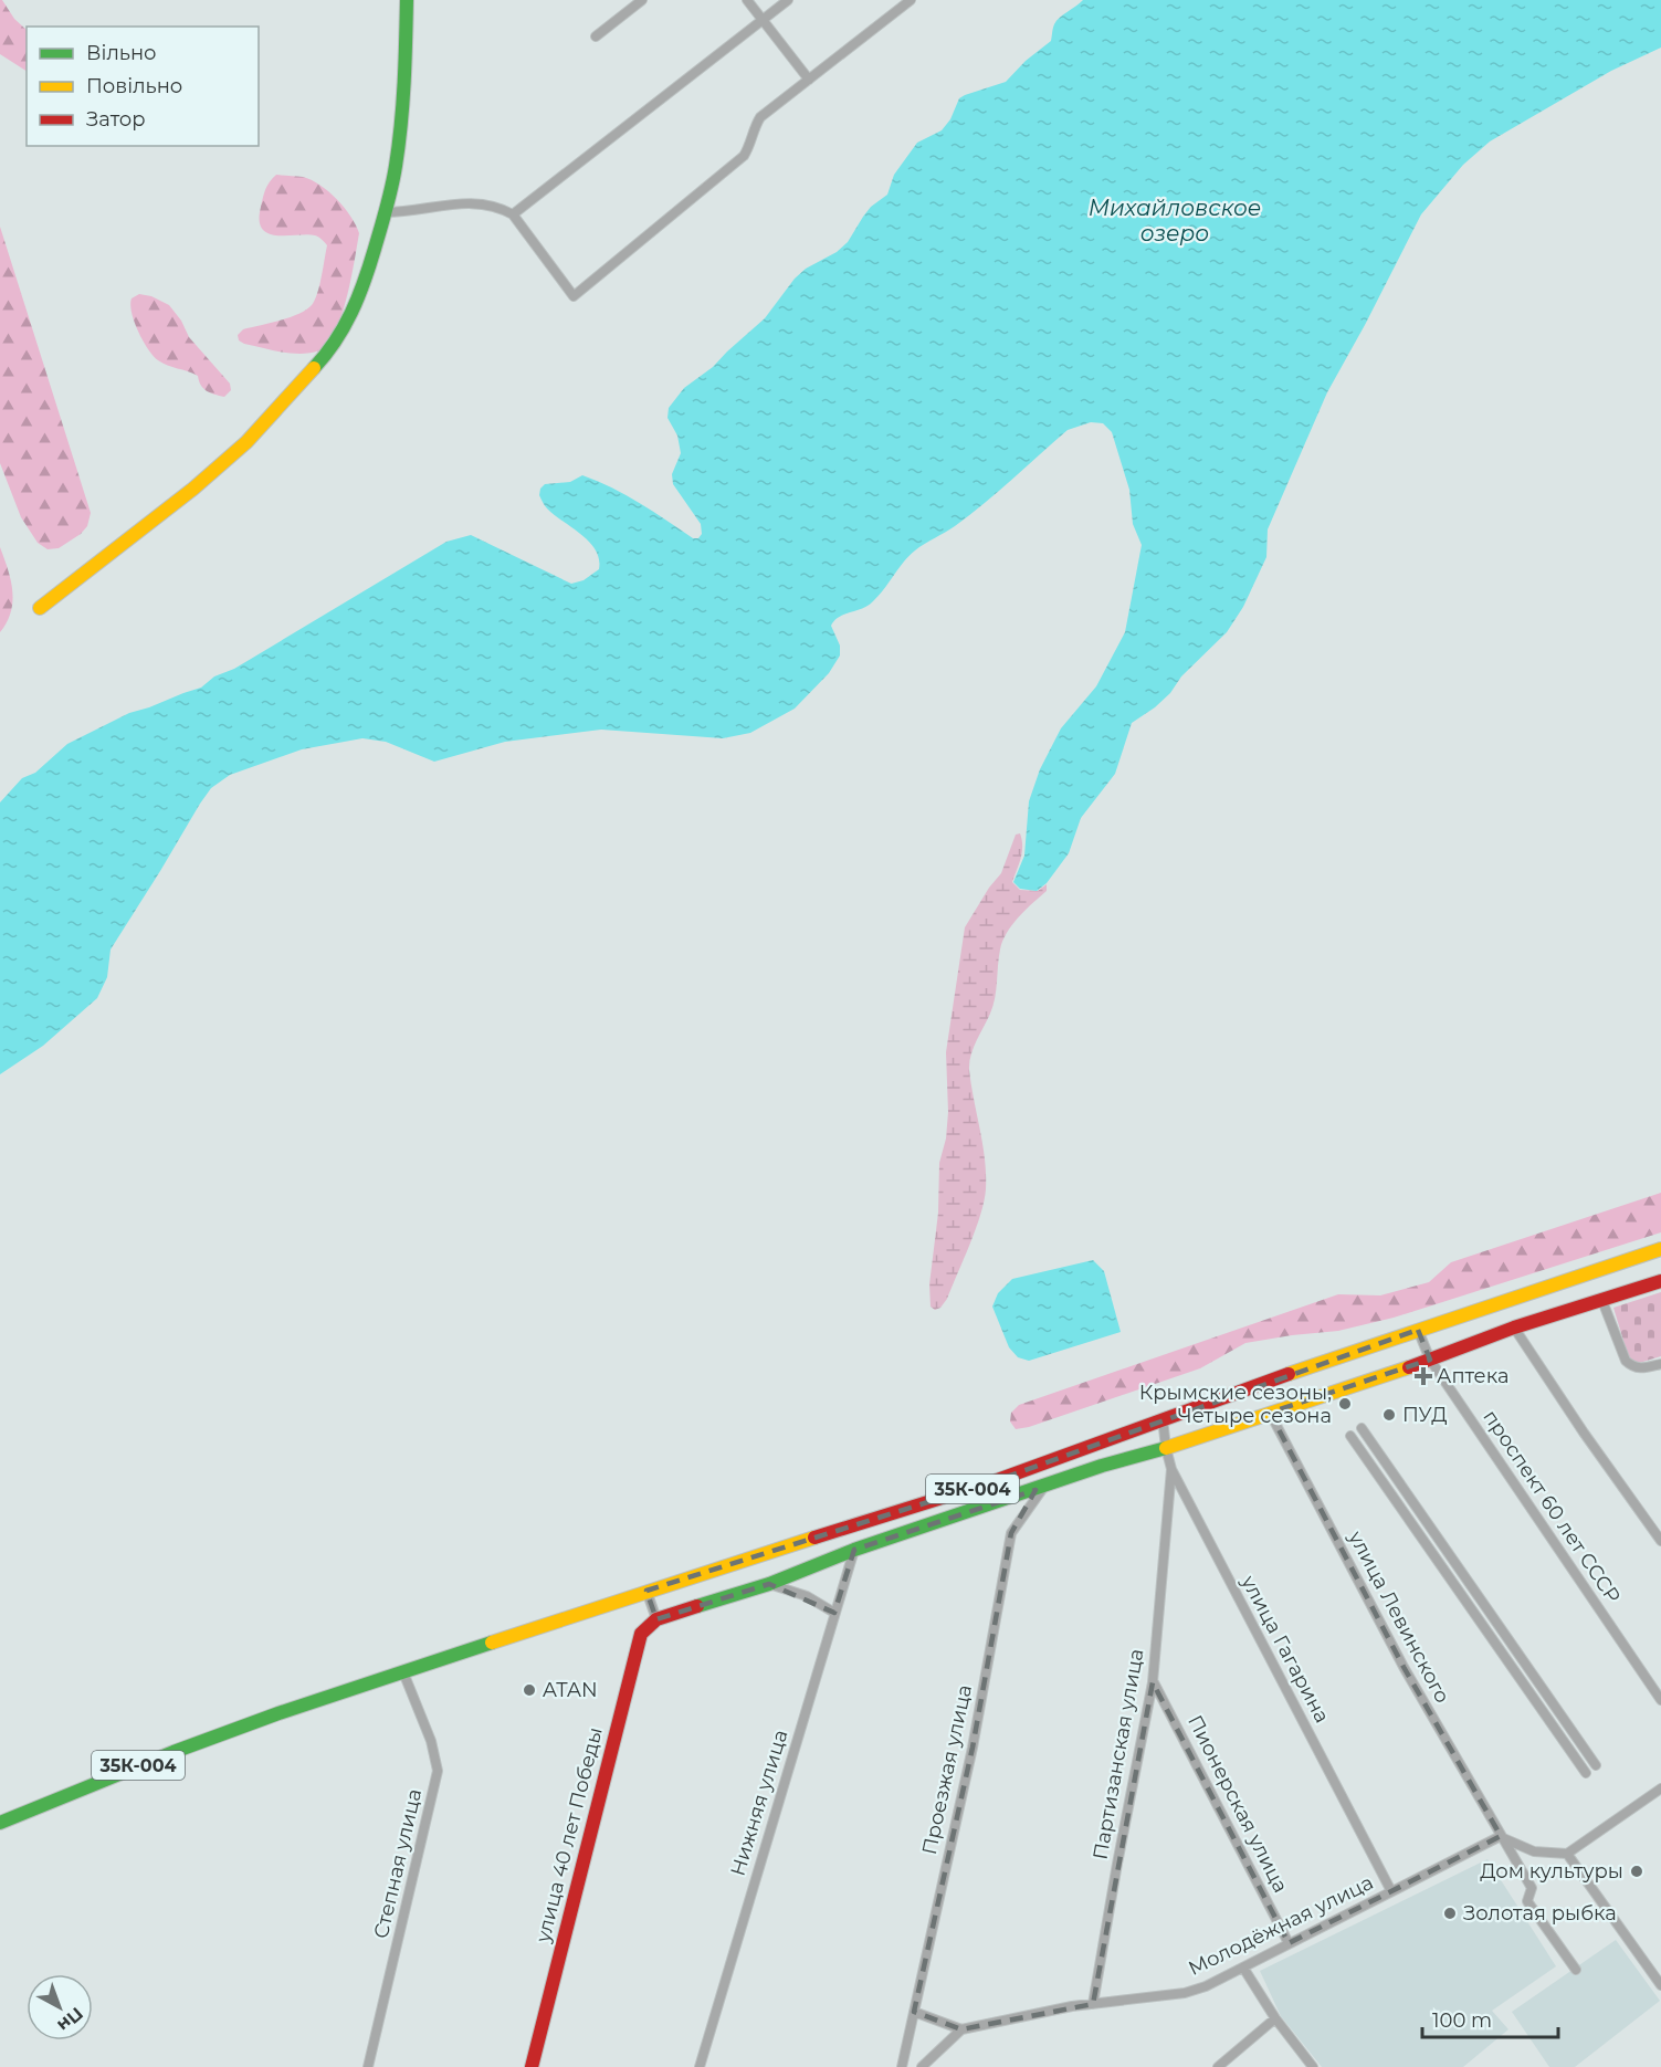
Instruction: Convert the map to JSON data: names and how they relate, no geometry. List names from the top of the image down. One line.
{"streets":{"street":["35К-004","проспект 60 лет СССР","улица Левинского","улица Гагарина","Партизанская улица","Проезжая улица","Нижняя улица","Пионерская улица","улица 40 лет Победы","Степная улица","Молодёжная улица"]},"crossings":[["35К-004","проспект 60 лет СССР"],["35К-004","улица Гагарина"],["35К-004","Степная улица"],["улица Левинского","Молодёжная улица"],["улица Гагарина","Партизанская улица"],["улица Гагарина","Молодёжная улица"],["Партизанская улица","Пионерская улица"],["Партизанская улица","Молодёжная улица"],["Пионерская улица","Молодёжная улица"]],"water":["Михайловское озеро"],"places":{"health":["Аптека"],"other":["Крымские сезоны, Четыре сезона","ПУД","ATAN","Дом культуры","Золотая рыбка"]},"legend":["Вільно","Повільно","Затор"],"scale_bar":"100 m","north":"bottom right"}
